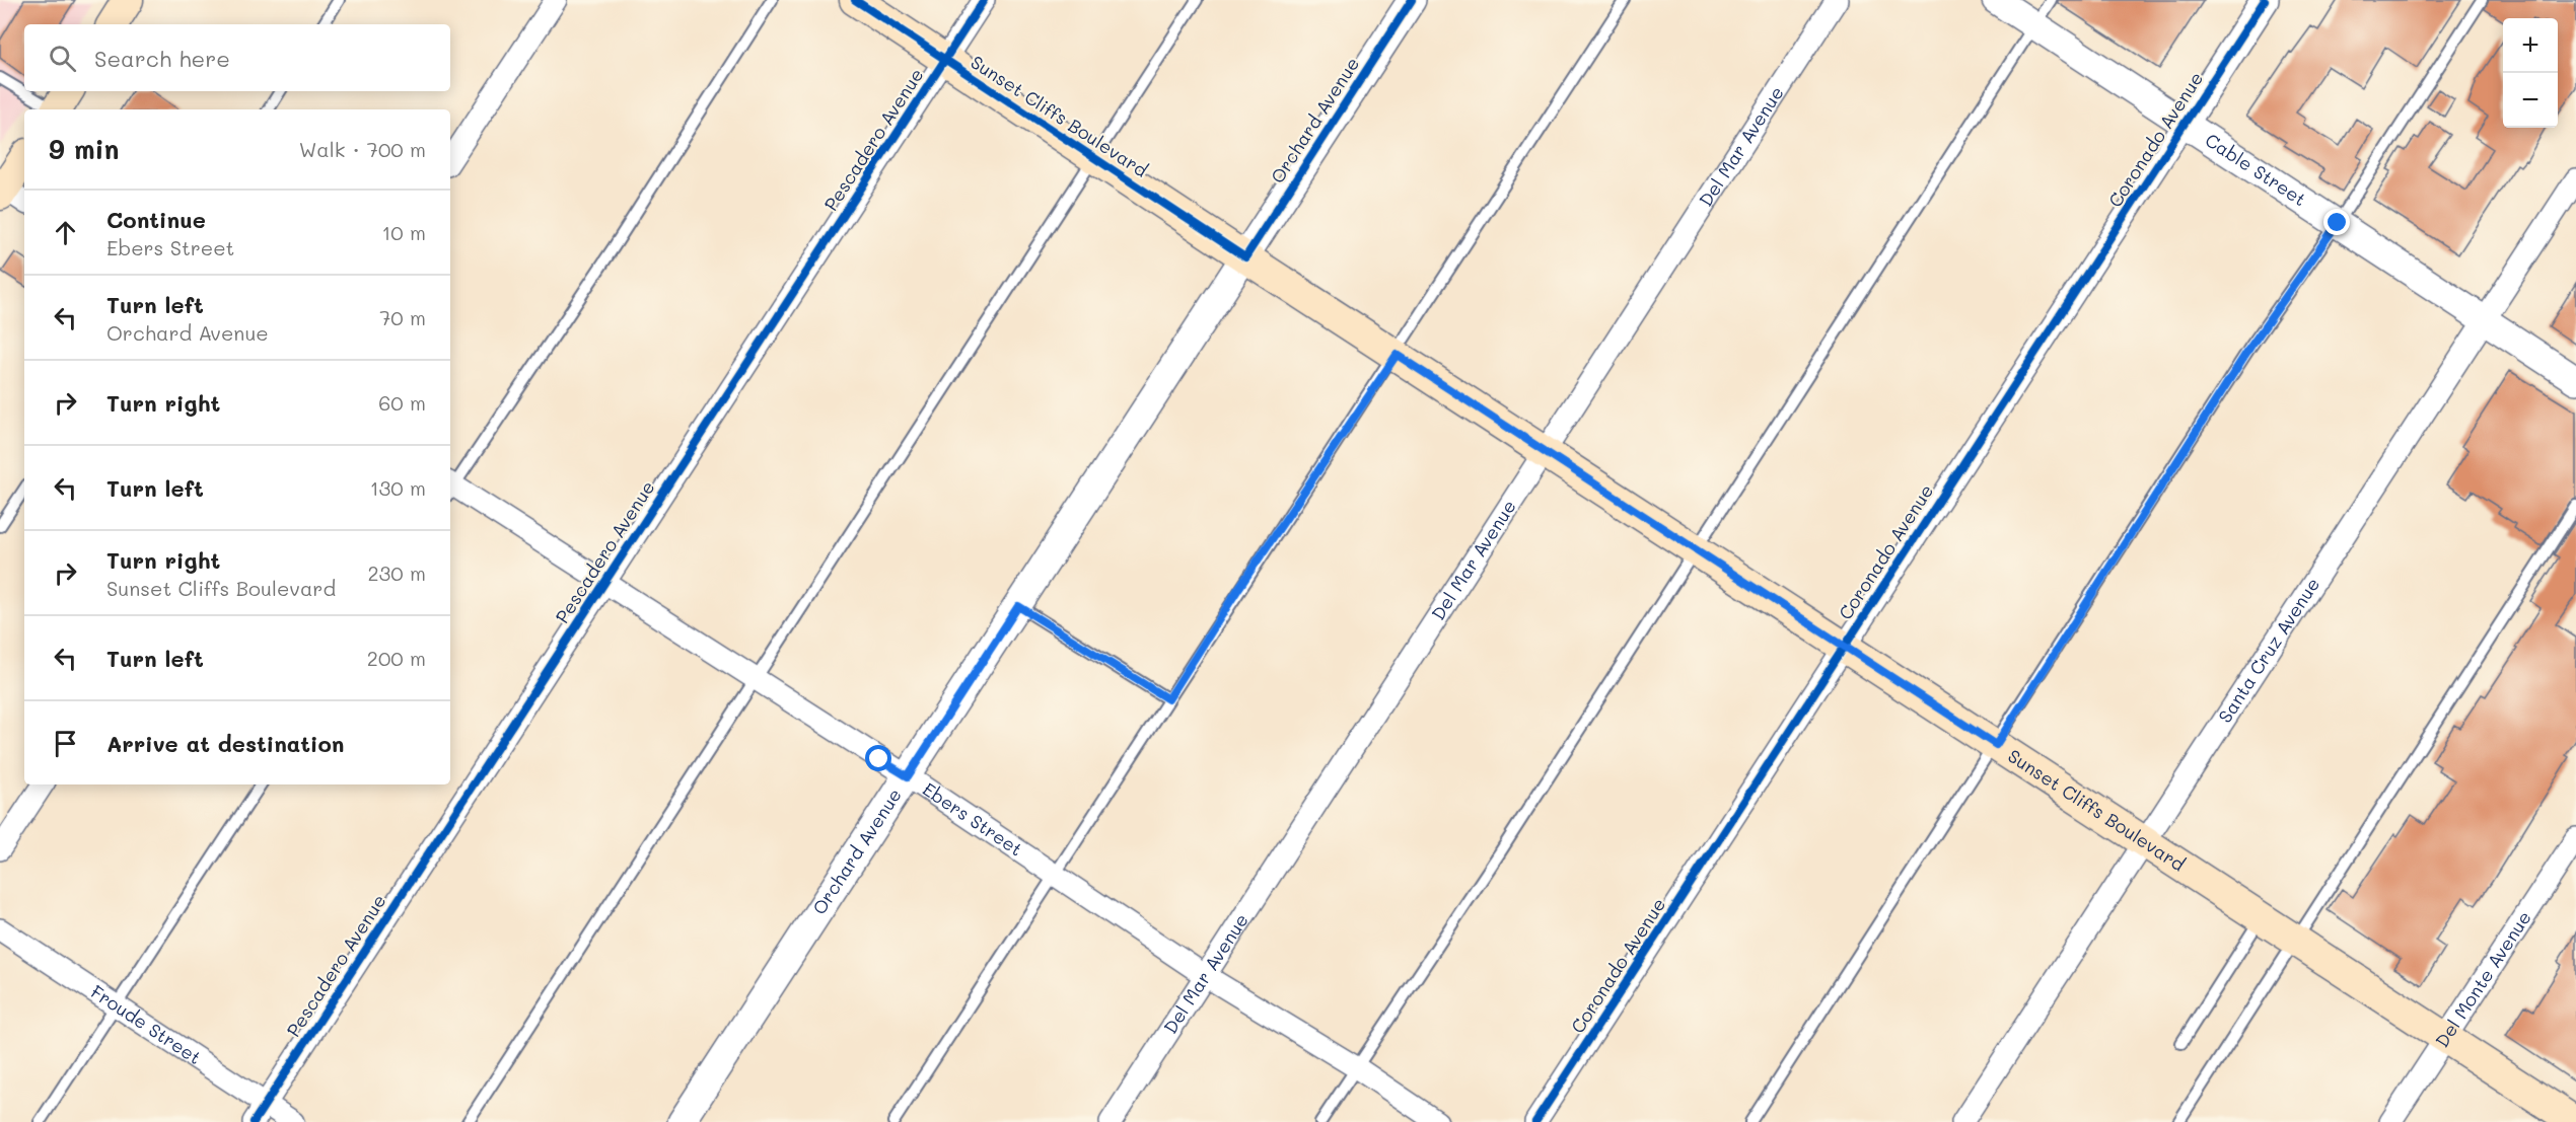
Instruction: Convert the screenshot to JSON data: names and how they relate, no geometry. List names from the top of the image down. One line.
{"streets":{"main road":["Sunset Cliffs Boulevard"],"street":["Orchard Avenue","Pescadero Avenue","Coronado Avenue","Del Mar Avenue","Cable Street","Santa Cruz Avenue","Ebers Street","Del Monte Avenue","Froude Street"]},"crossings":[["Sunset Cliffs Boulevard","Orchard Avenue"],["Sunset Cliffs Boulevard","Pescadero Avenue"],["Sunset Cliffs Boulevard","Coronado Avenue"],["Sunset Cliffs Boulevard","Del Mar Avenue"],["Sunset Cliffs Boulevard","Santa Cruz Avenue"],["Sunset Cliffs Boulevard","Del Monte Avenue"],["Orchard Avenue","Ebers Street"],["Pescadero Avenue","Ebers Street"],["Pescadero Avenue","Froude Street"],["Coronado Avenue","Cable Street"],["Del Mar Avenue","Ebers Street"],["Cable Street","Santa Cruz Avenue"]],"page":{"map_buttons":["+","−"],"search":"Search here","heading":["9 min","Walk · 700 m"],"list":[["Continue","Ebers Street","10 m"],["Turn left","Orchard Avenue","70 m"],["Turn right","60 m"],["Turn left","130 m"],["Turn right","Sunset Cliffs Boulevard","230 m"],["Turn left","200 m"],"Arrive at destination"]}}
